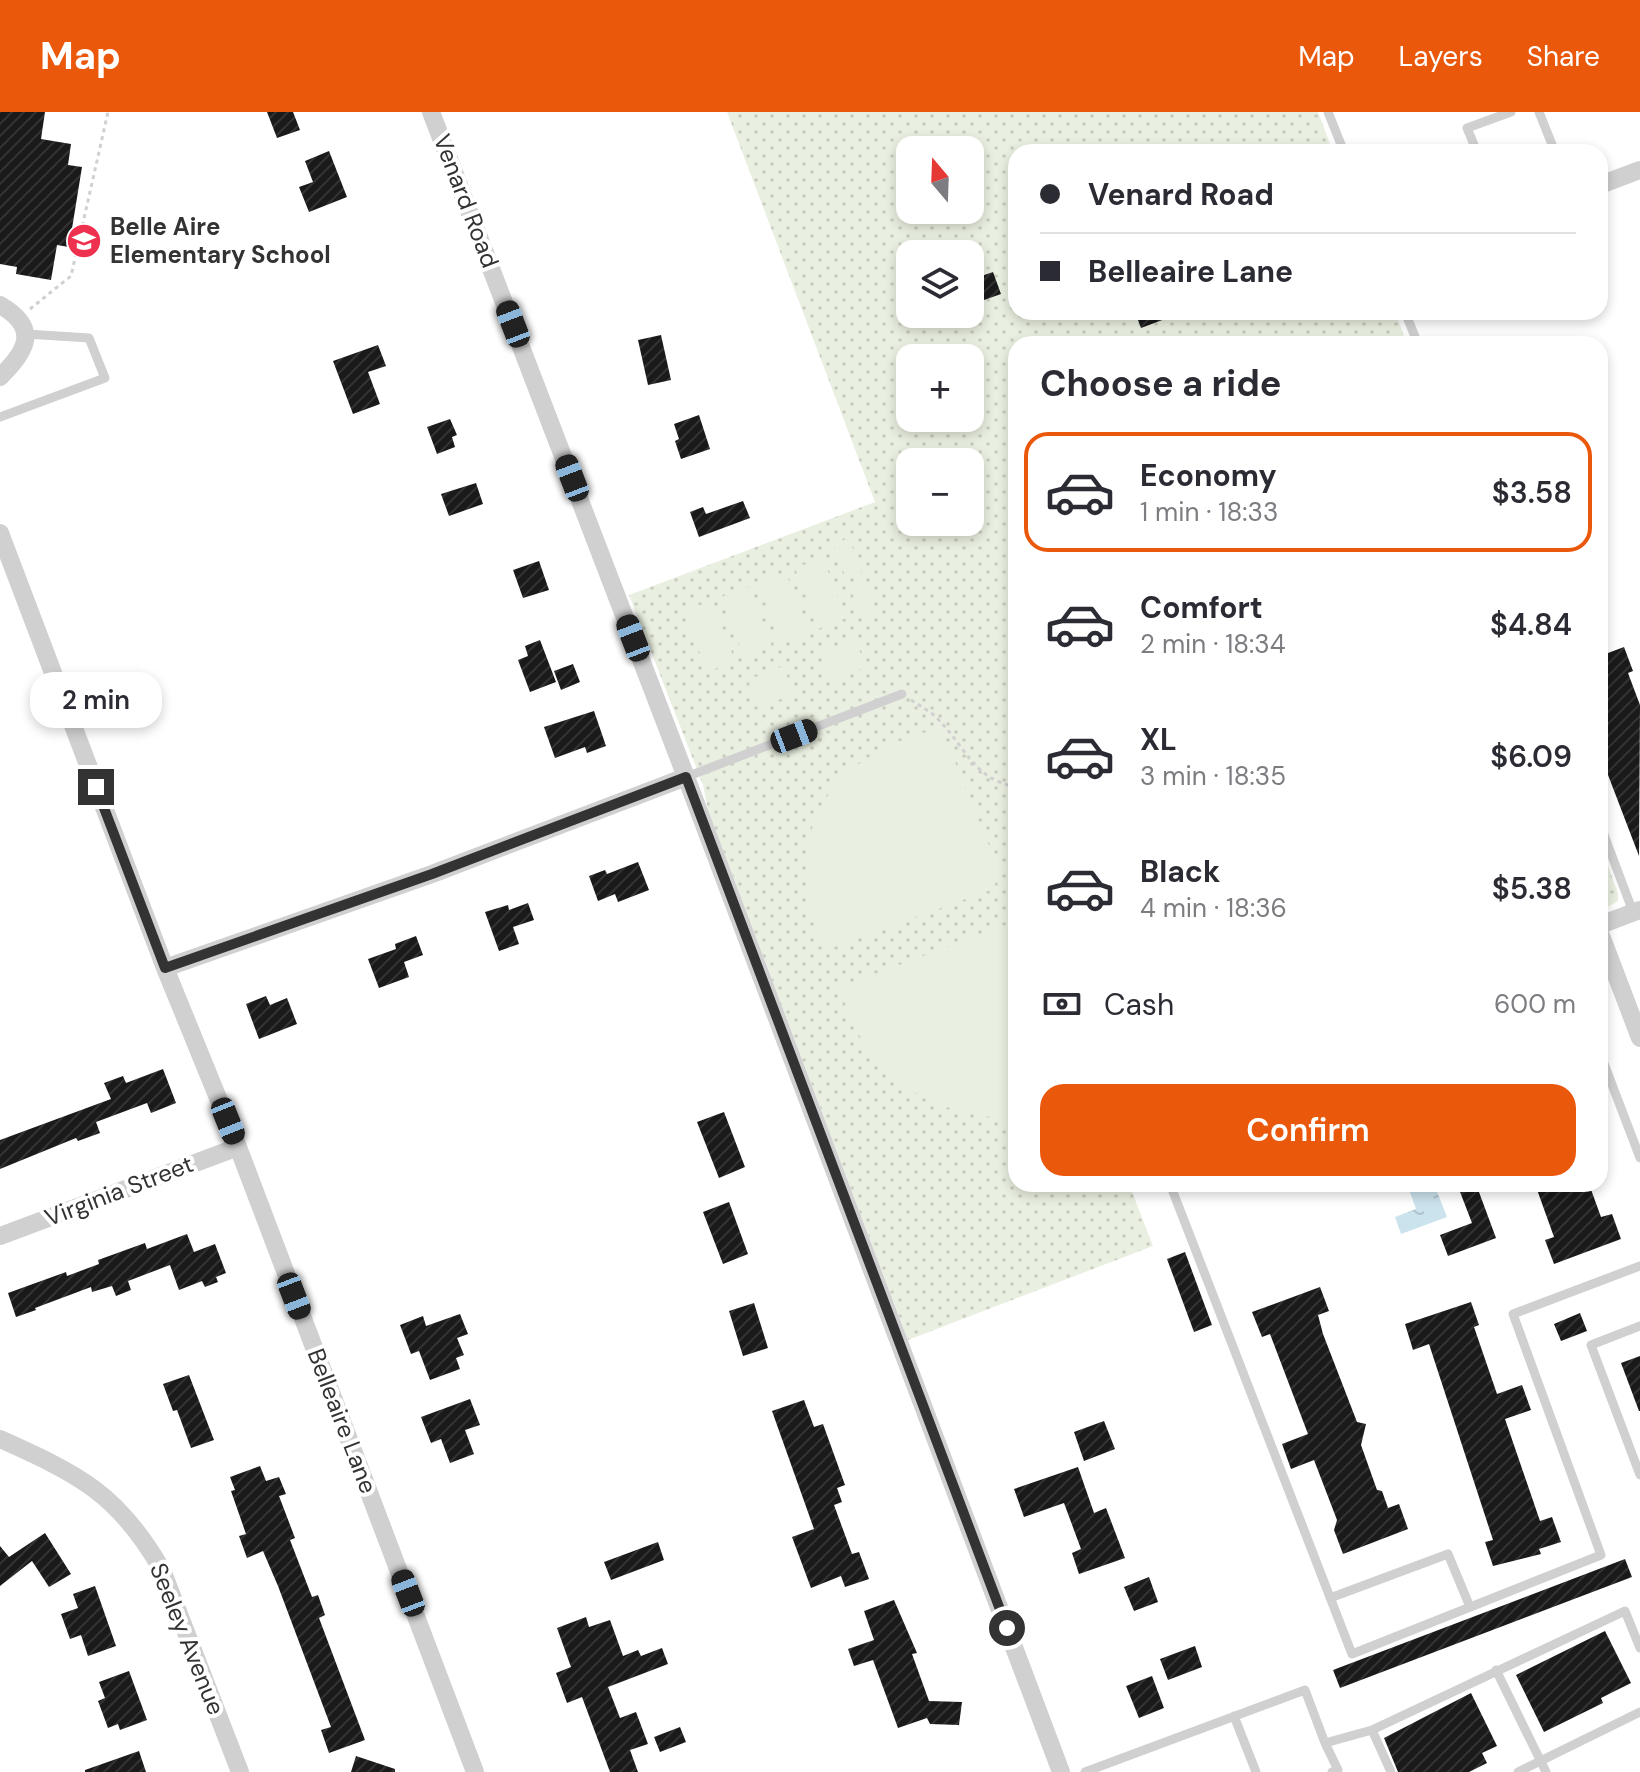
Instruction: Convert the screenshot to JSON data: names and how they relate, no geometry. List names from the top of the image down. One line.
{"streets":{"street":["Venard Road","Virginia Street","Belleaire Lane","Seeley Avenue"]},"crossings":[["Virginia Street","Belleaire Lane"]],"places":{"school or university":["Belle Aire Elementary School"]},"north":"top","page":{"header":"Map","nav":["Map","Layers","Share"],"map_buttons":["+","−"],"banner":["Venard Road","Belleaire Lane"],"heading":"Choose a ride","list":[{"name":"Economy","note":"1 min · 18:33","value":"$3.58"},{"name":"Comfort","note":"2 min · 18:34","value":"$4.84"},{"name":"XL","note":"3 min · 18:35","value":"$6.09"},{"name":"Black","note":"4 min · 18:36","value":"$5.38"}],"bubble":"2 min","pay":["Cash","600 m"],"buttons":"Confirm"}}
